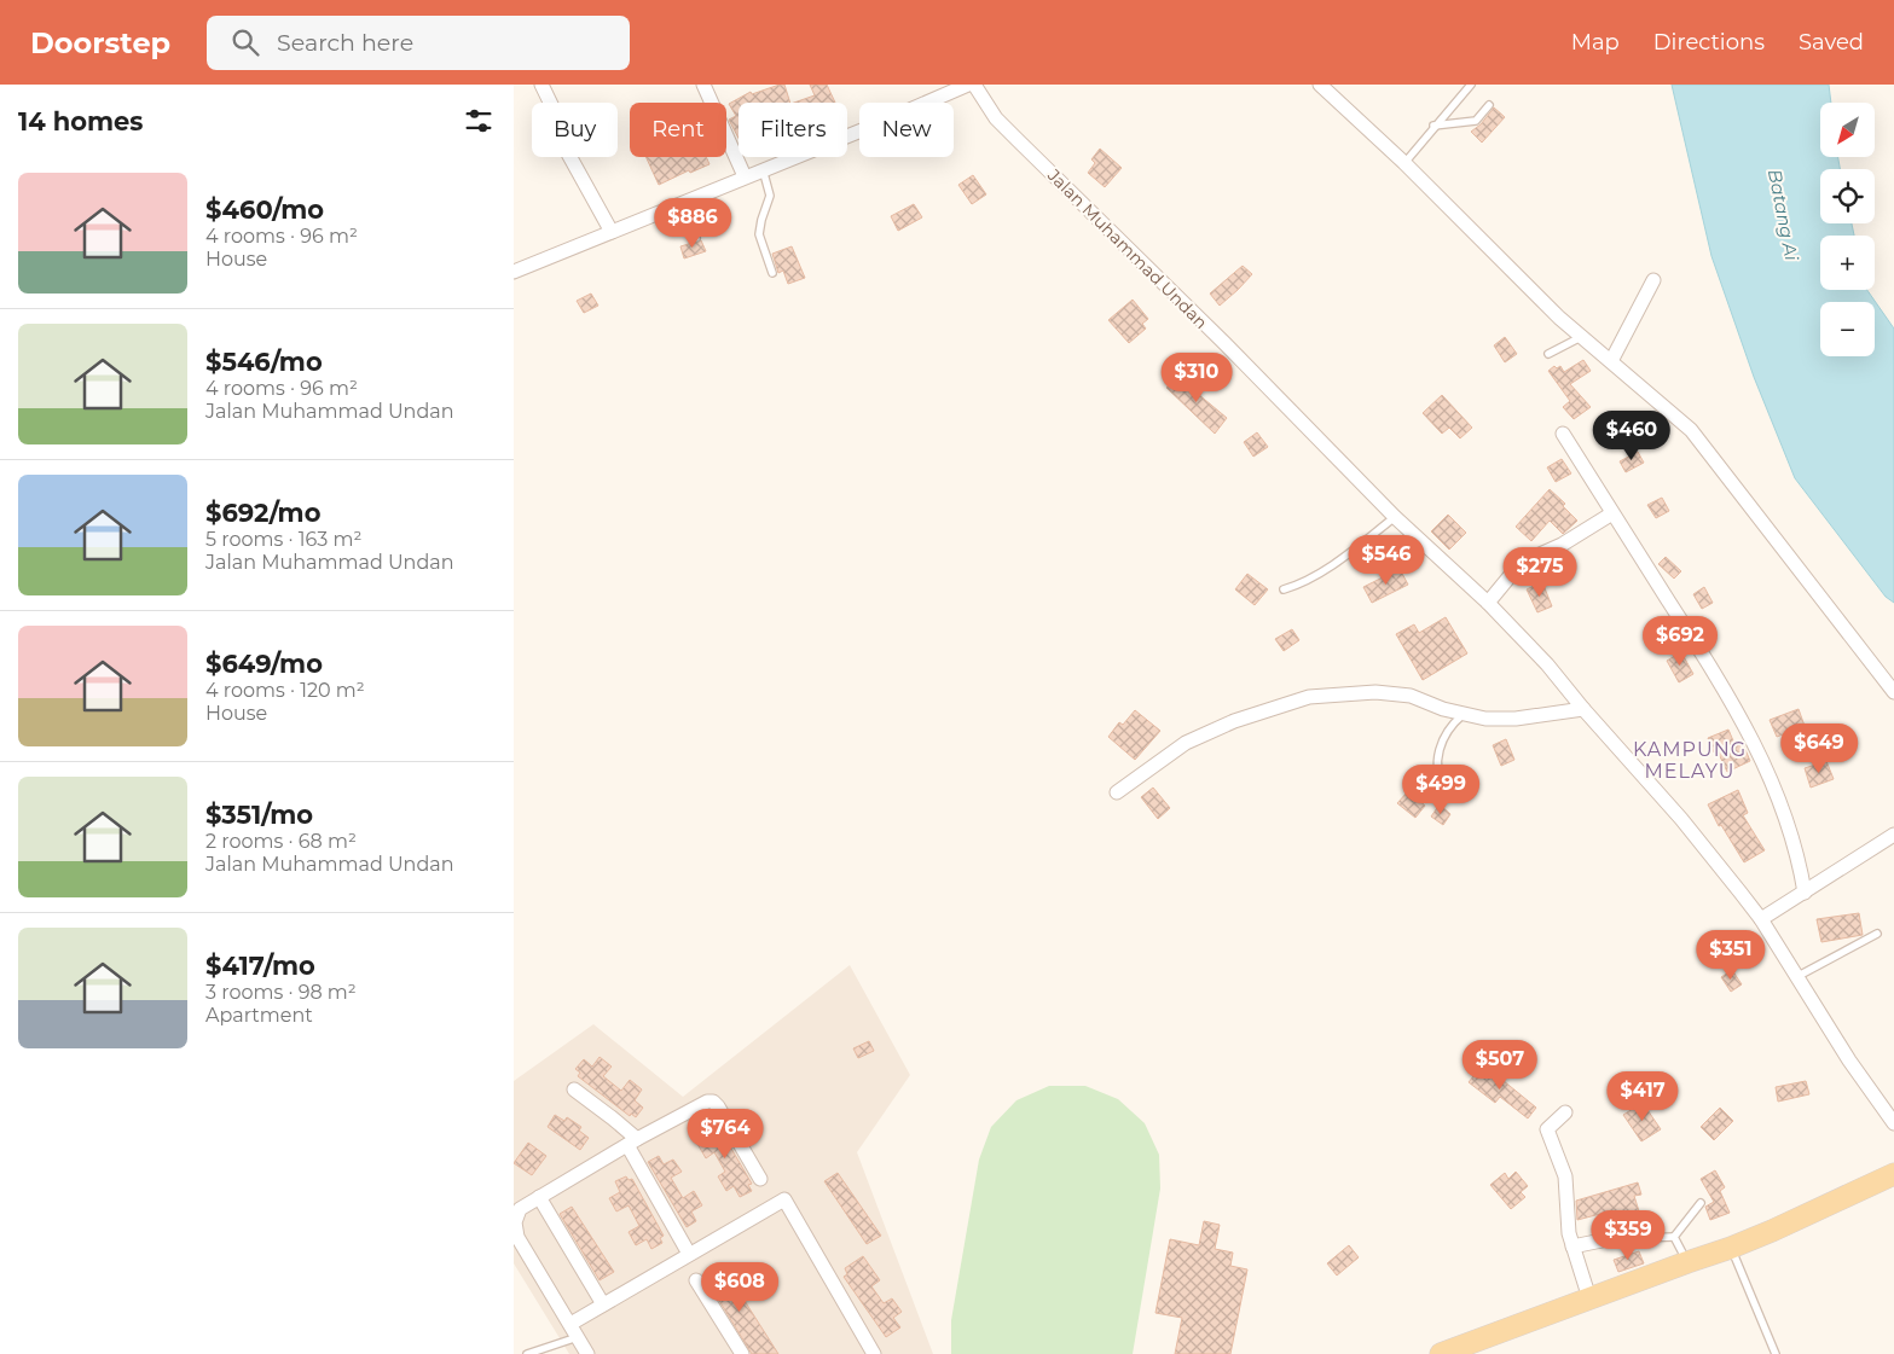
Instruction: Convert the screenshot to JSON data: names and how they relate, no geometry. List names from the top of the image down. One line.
{"streets":{"street":["Jalan Muhammad Undan"]},"districts":["KAMPUNG MELAYU"],"water":["Batang Ai"],"north":"bottom left","page":{"header":"Doorstep","search":"Search here","nav":["Map","Directions","Saved"],"heading":"14 homes","map_buttons":["+","−"],"chip":["Buy","Rent","Filters","New"],"list":[{"name":"$460/mo","note":"4 rooms · 96 m² · House"},{"name":"$546/mo","note":"4 rooms · 96 m² · Jalan Muhammad Undan"},{"name":"$692/mo","note":"5 rooms · 163 m² · Jalan Muhammad Undan"},{"name":"$649/mo","note":"4 rooms · 120 m² · House"},{"name":"$351/mo","note":"2 rooms · 68 m² · Jalan Muhammad Undan"},{"name":"$417/mo","note":"3 rooms · 98 m² · Apartment"}],"price":["$886","$310","$460","$546","$275","$692","$649","$499","$351","$507","$417","$764","$359","$608"]}}
